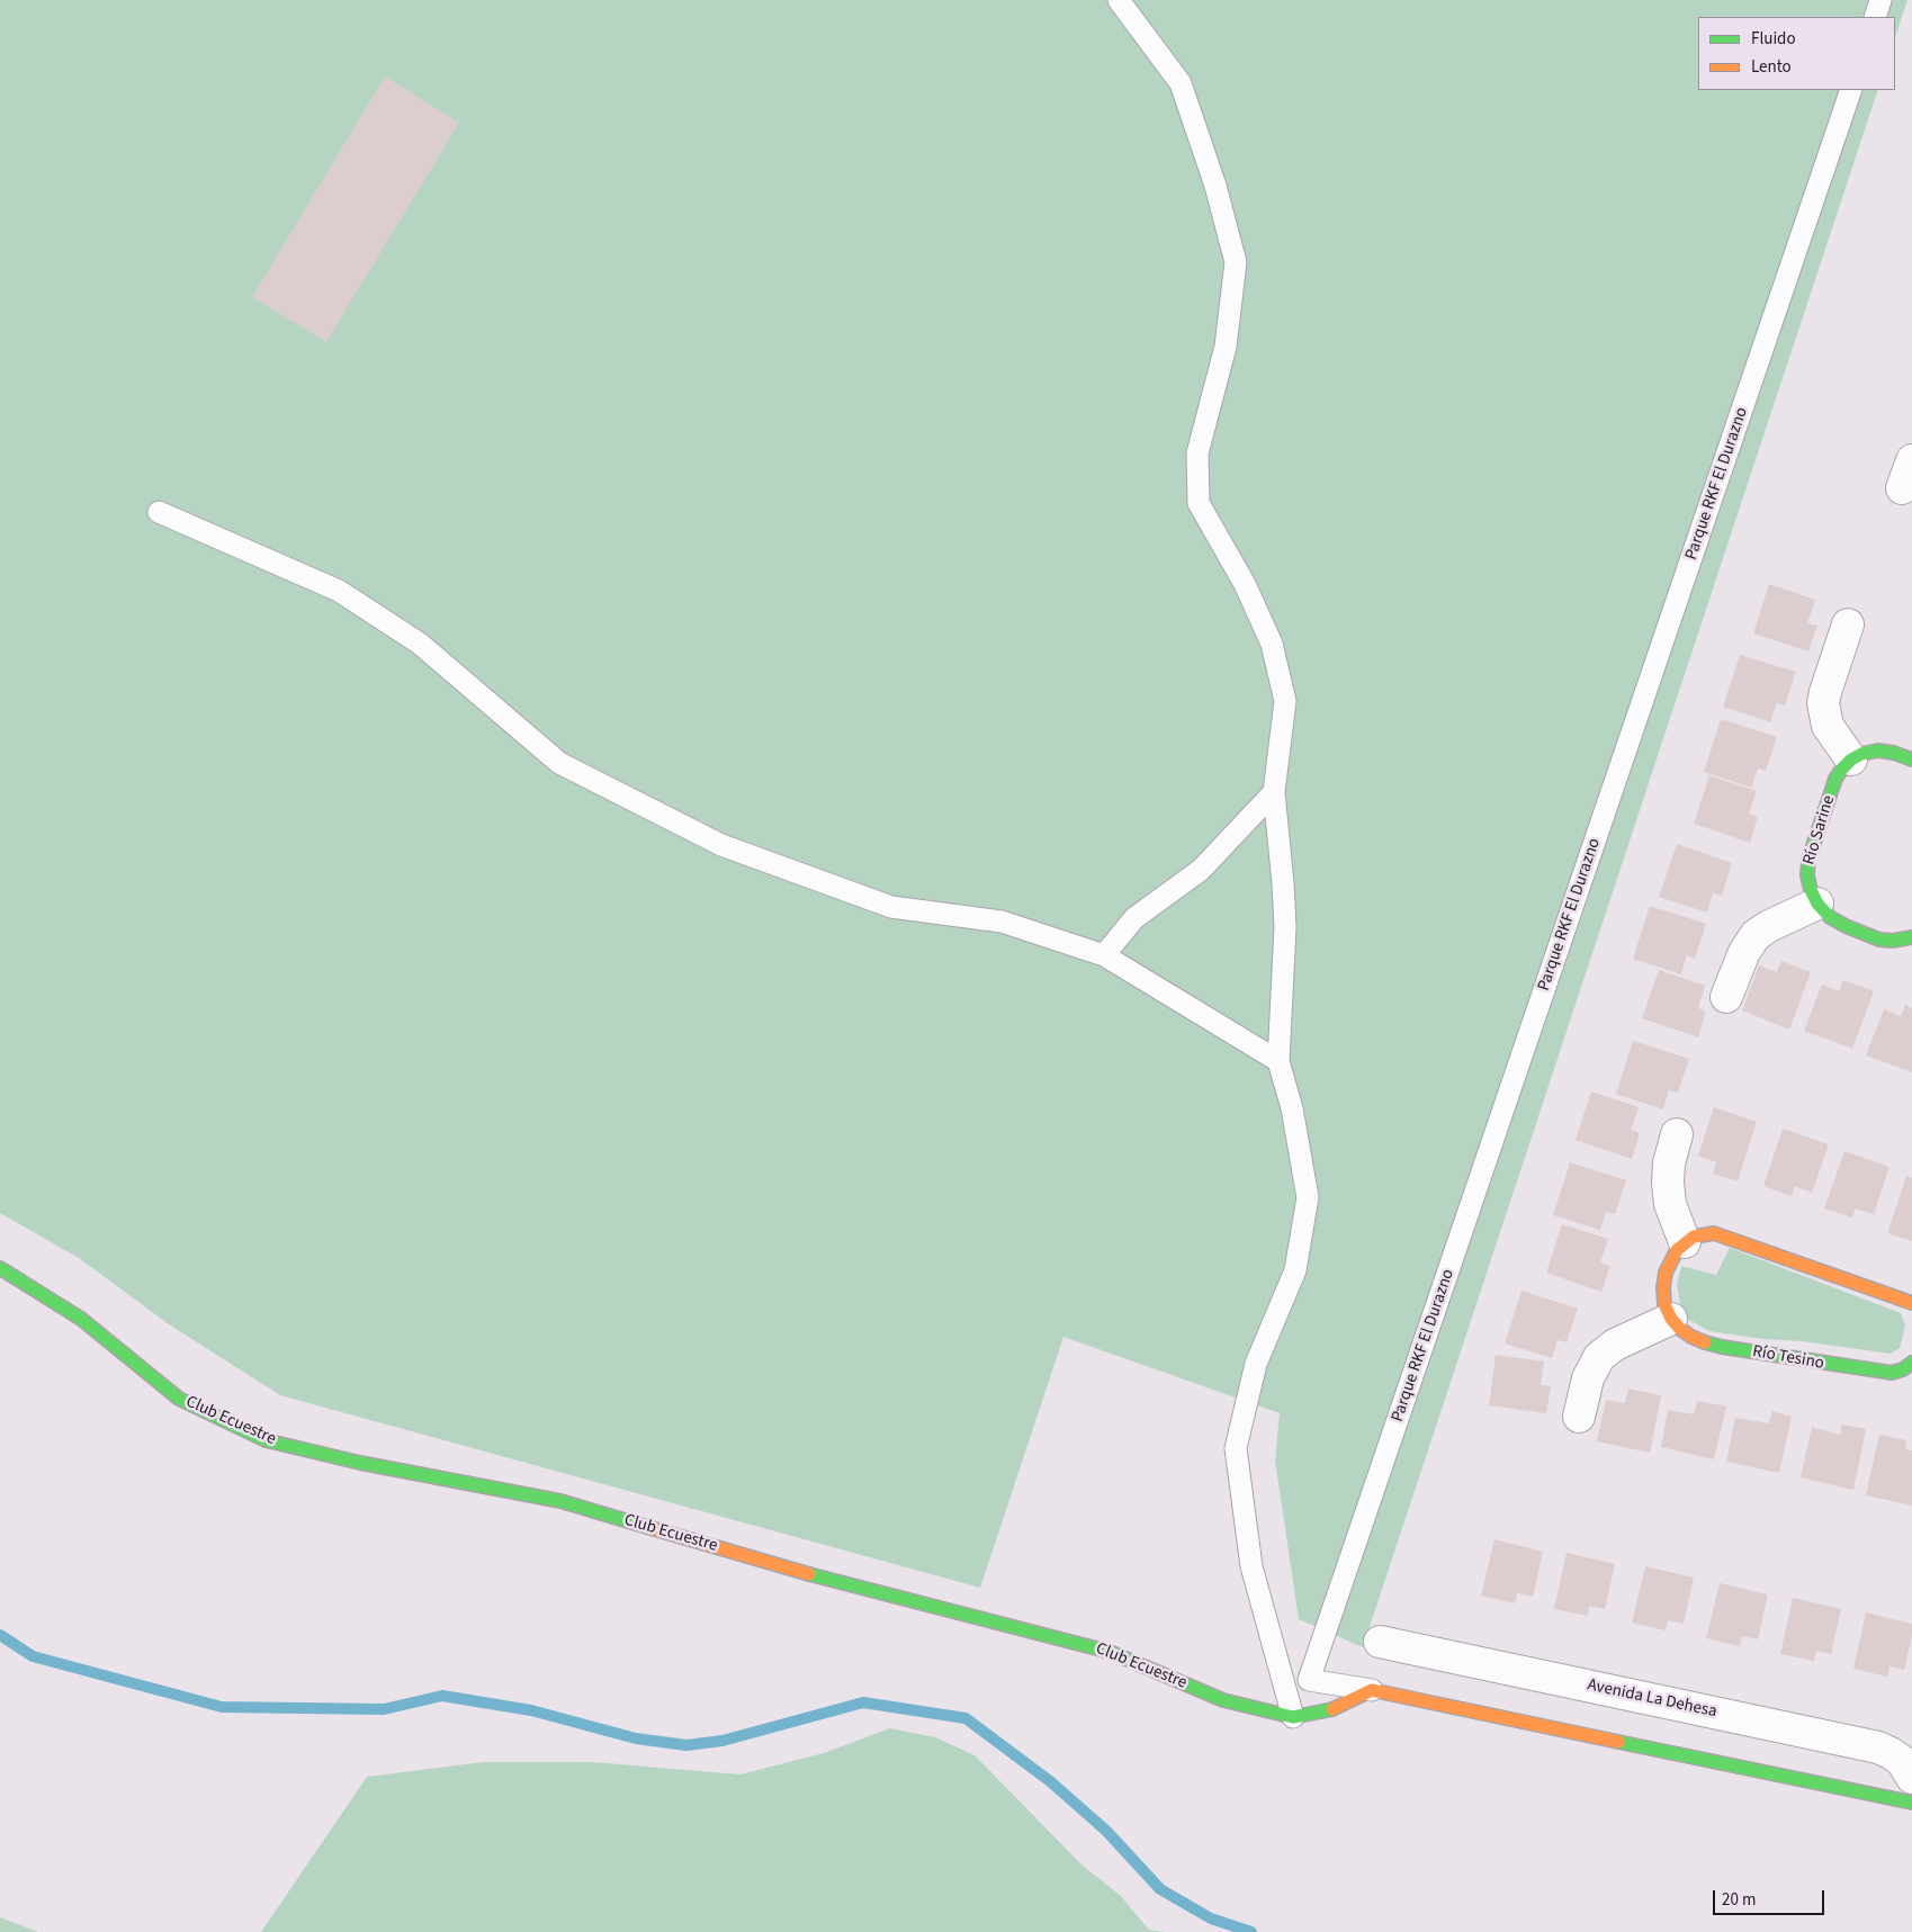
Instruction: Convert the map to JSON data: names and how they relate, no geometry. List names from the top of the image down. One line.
{"streets":{"street":["Río Sarine","Río Tesino","Club Ecuestre","Avenida La Dehesa"],"lane":["Parque RKF El Durazno"]},"crossings":[["Parque RKF El Durazno","Club Ecuestre"]],"legend":["Fluido","Lento"],"scale_bar":"20 m"}
